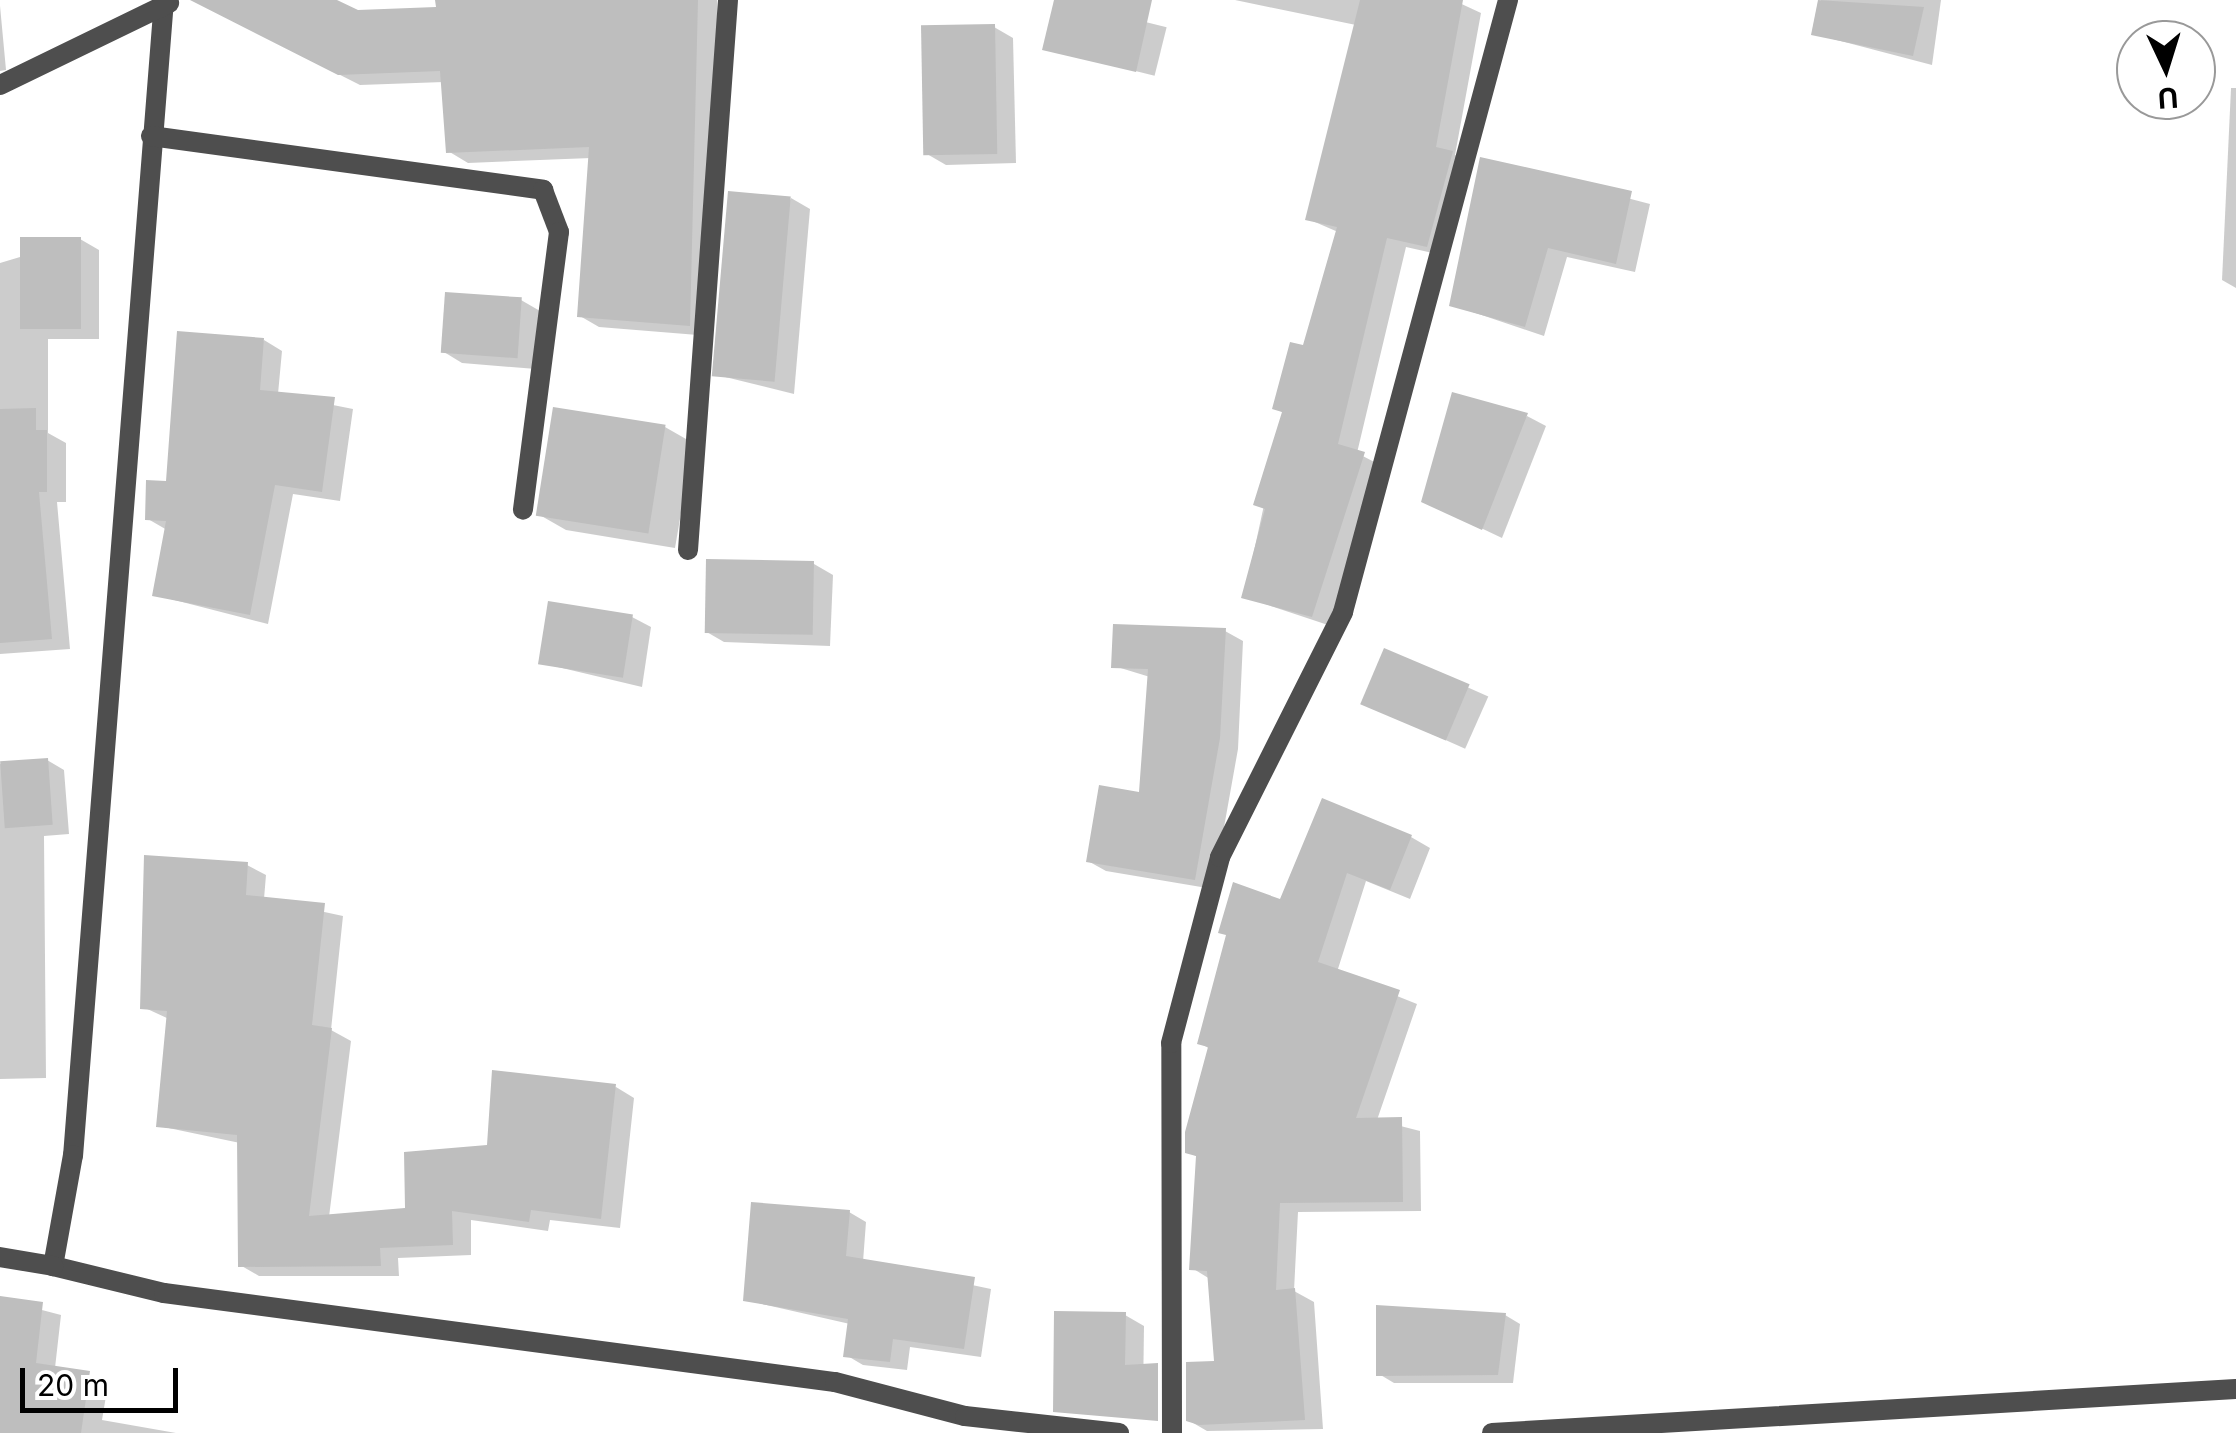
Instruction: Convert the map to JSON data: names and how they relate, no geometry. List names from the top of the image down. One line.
{"scale_bar":"20 m","north":"bottom"}
